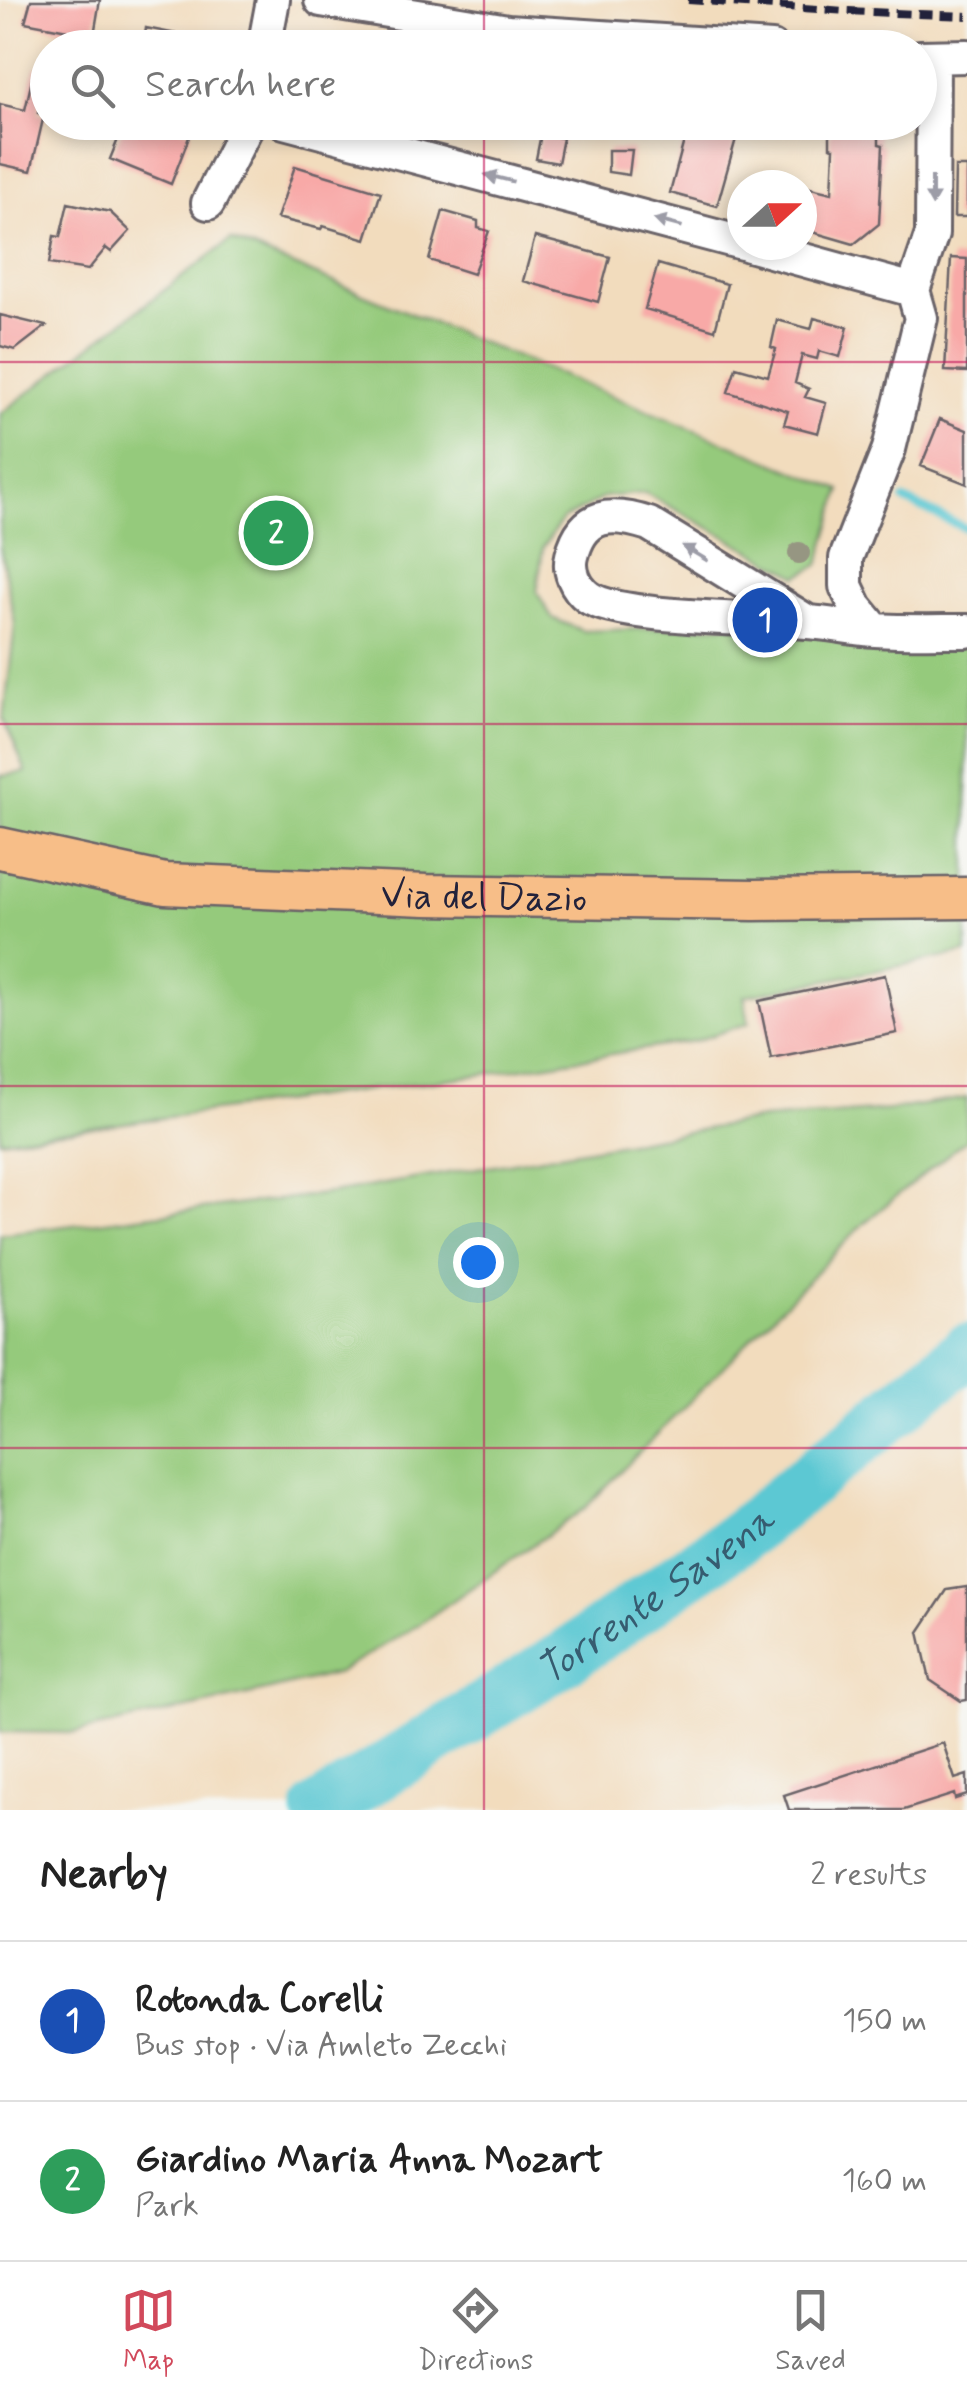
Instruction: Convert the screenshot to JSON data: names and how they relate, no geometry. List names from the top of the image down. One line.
{"streets":{"main road":["Via del Dazio"]},"water":["Torrente Savena"],"north":"right","page":{"search":"Search here","pins":["2","1"],"heading":["Nearby","2 results"],"list":[{"mark":"1","name":"Rotonda Corelli","note":"Bus stop · Via Amleto Zecchi","value":"150 m"},{"mark":"2","name":"Giardino Maria Anna Mozart","note":"Park","value":"160 m"}],"nav":["Map","Directions","Saved"]}}
